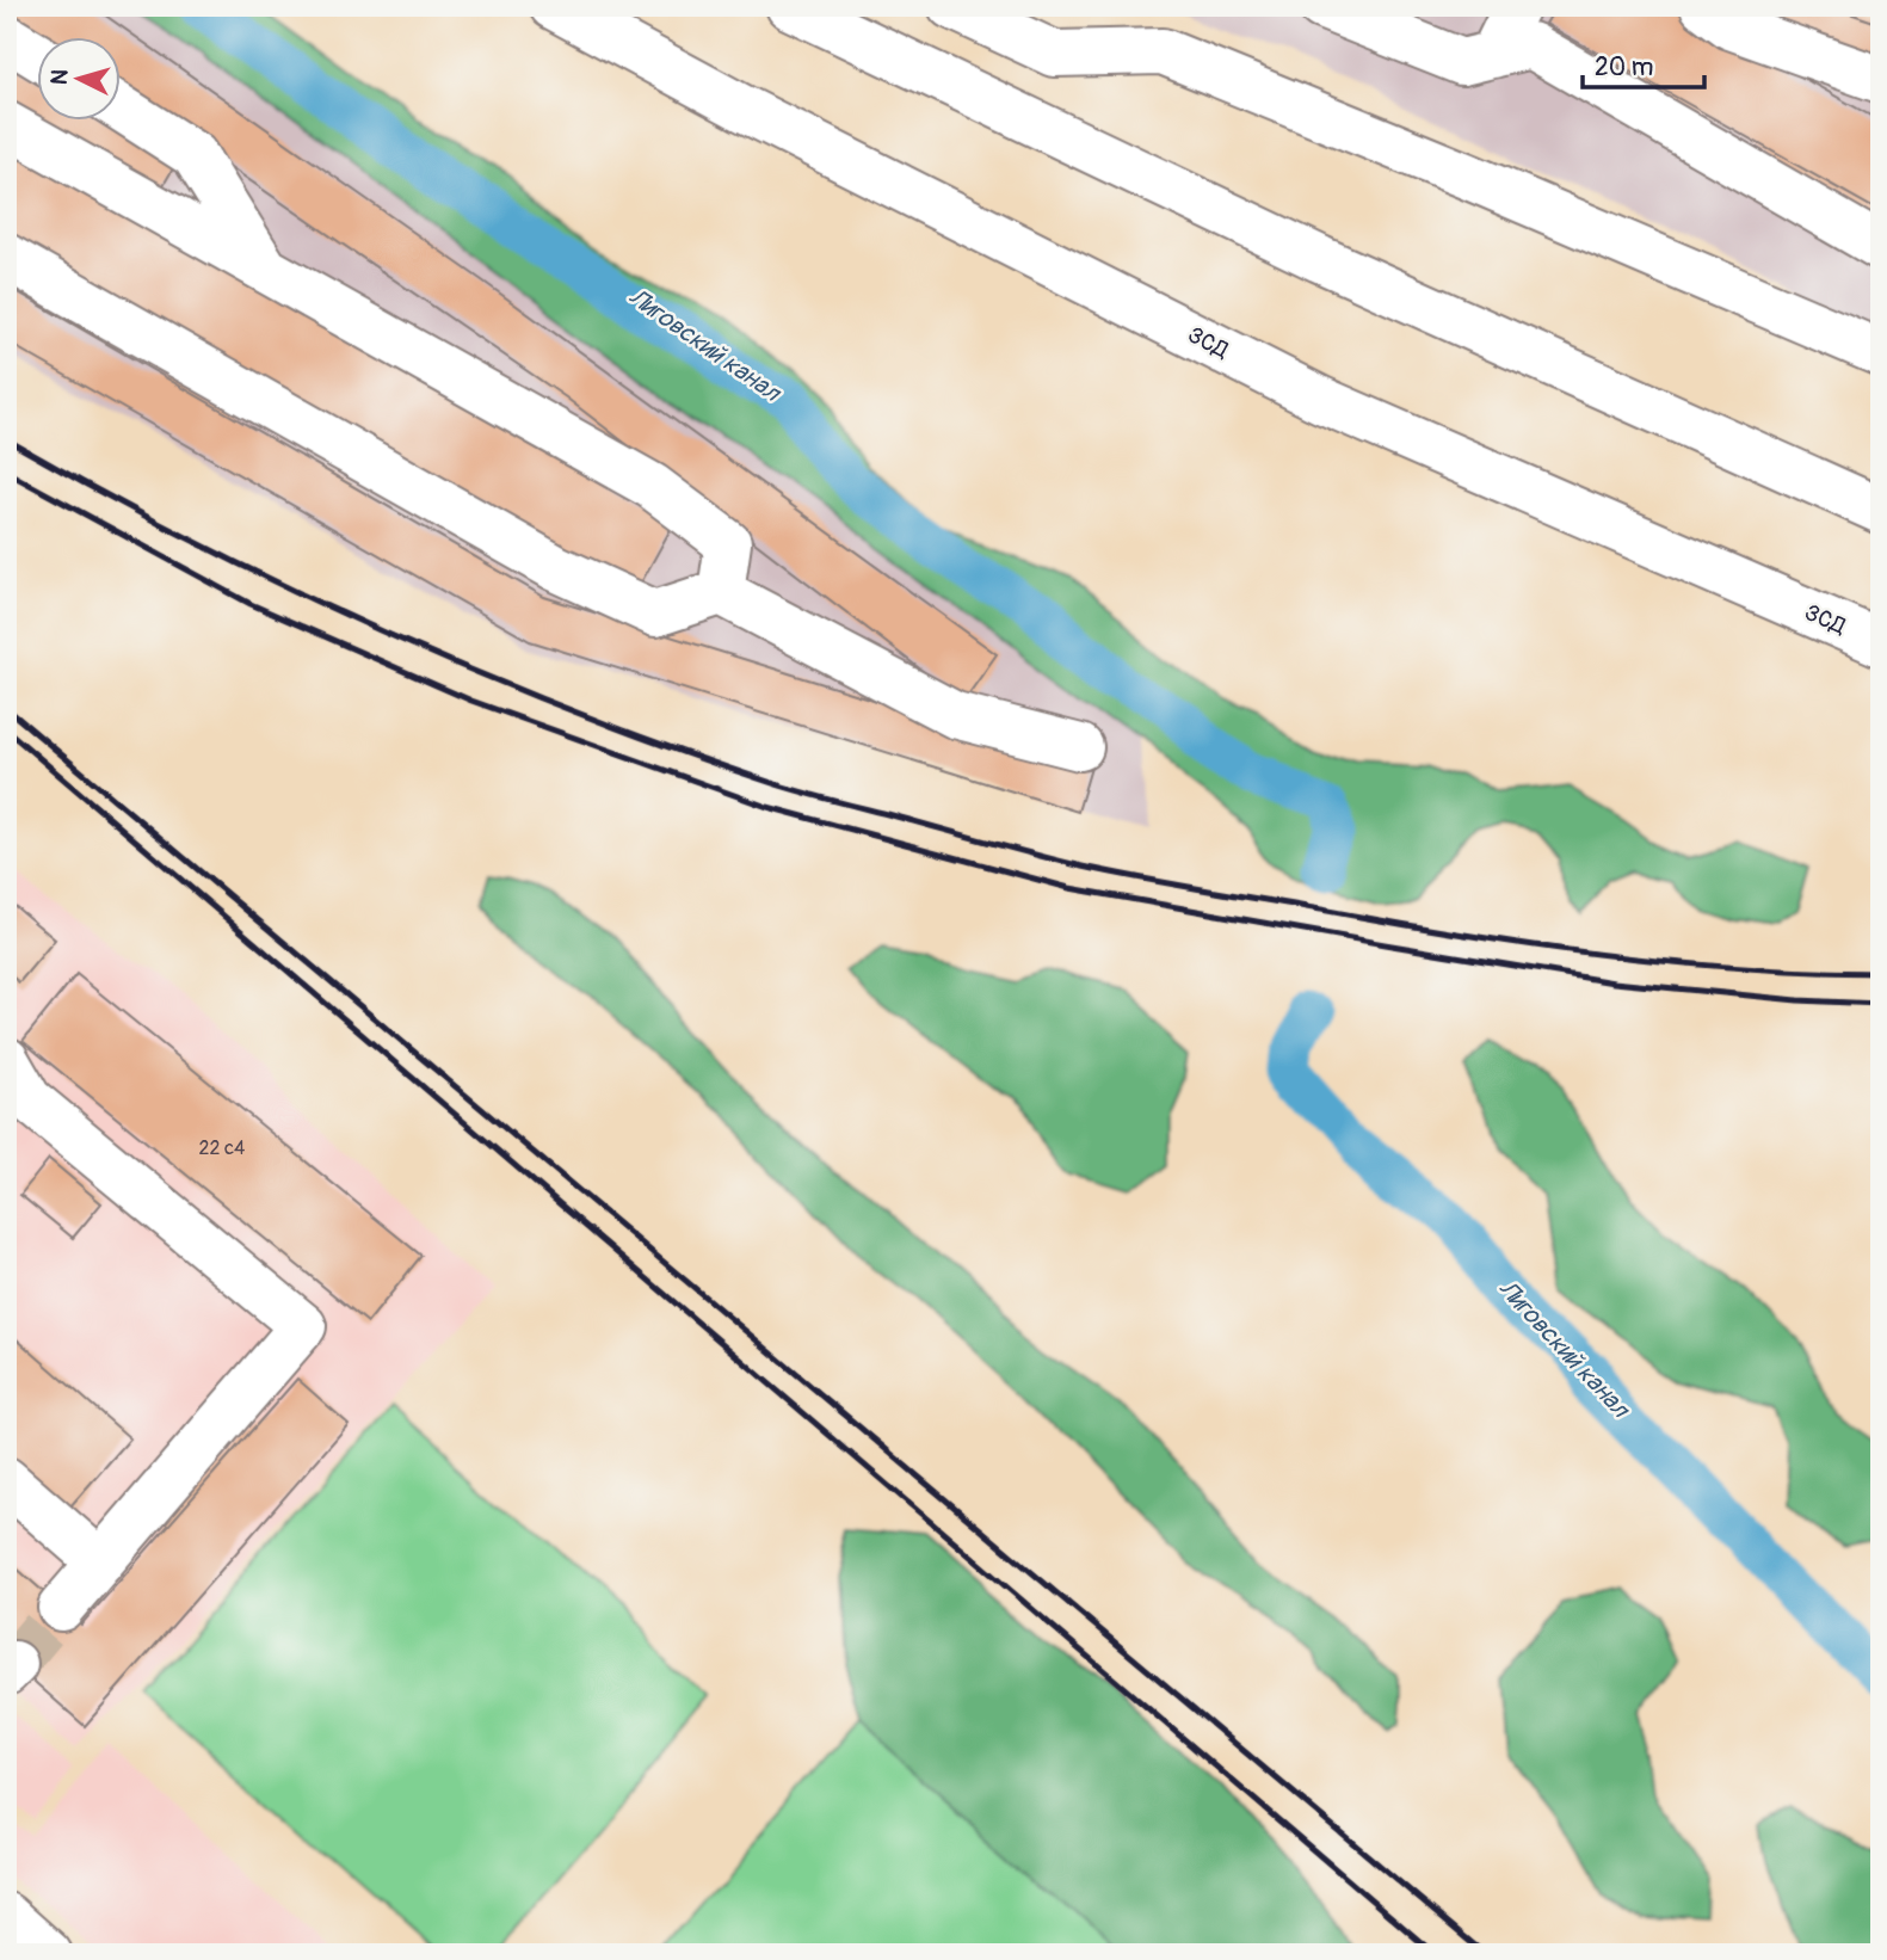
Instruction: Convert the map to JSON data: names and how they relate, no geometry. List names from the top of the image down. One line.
{"streets":{"main road":["ЗСД"]},"water":["Лиговский канал"],"house_numbers":["22 с4"],"scale_bar":"20 m","north":"left"}
